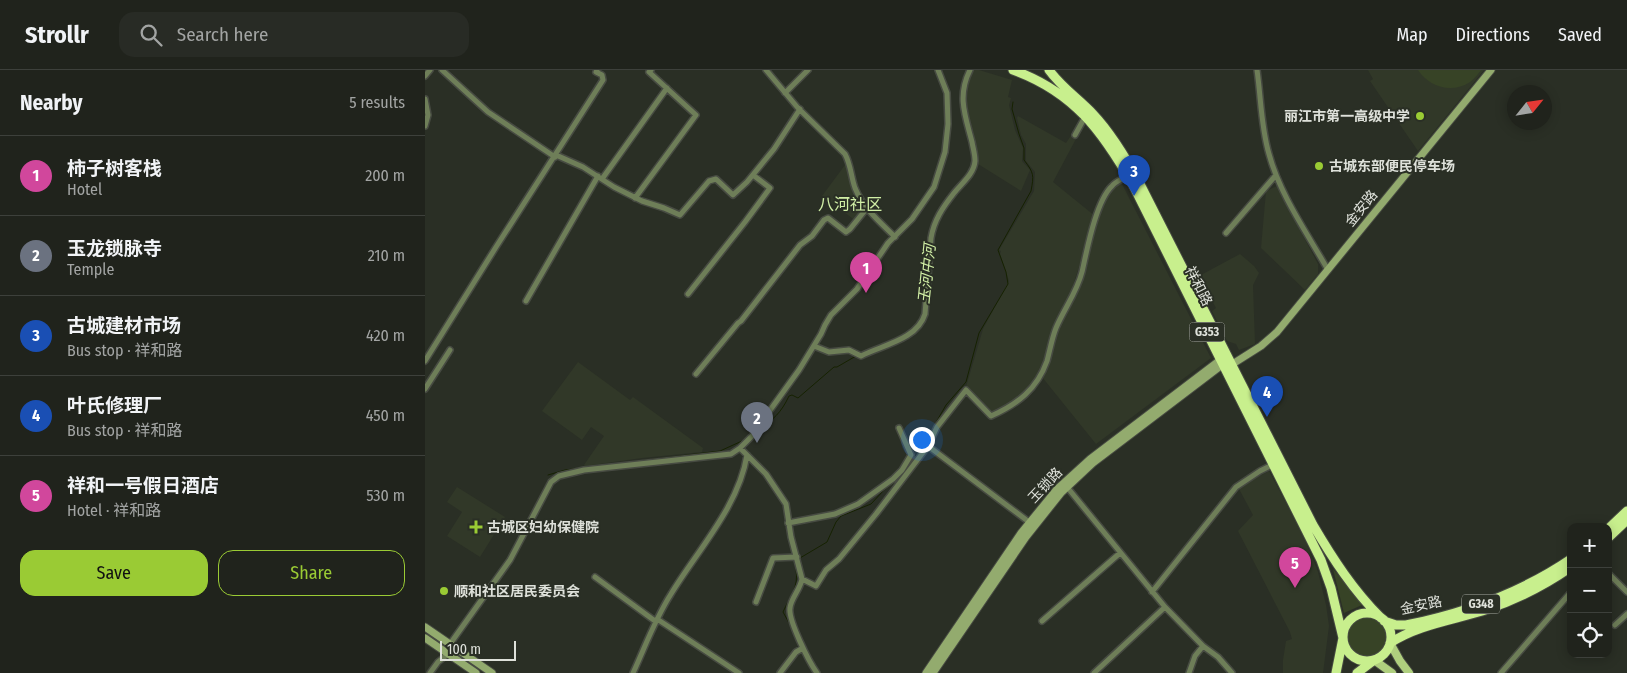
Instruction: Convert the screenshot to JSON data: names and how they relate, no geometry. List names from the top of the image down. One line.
{"streets":{"highway":["金安路","祥和路","G353","G348"],"street":["玉锁路"]},"crossings":[["金安路","祥和路"],["金安路","玉锁路"],["金安路","G348"],["祥和路","玉锁路"],["祥和路","G348"]],"districts":["八河社区"],"water":["玉河中河"],"places":{"other":["丽江市第一高级中学","古城东部便民停车场","顺和社区居民委员会"],"health":["古城区妇幼保健院"]},"scale_bar":"100 m","north":"top right","page":{"header":"Strollr","search":"Search here","nav":["Map","Directions","Saved"],"heading":["Nearby","5 results"],"list":[{"mark":"1","name":"柿子树客栈","note":"Hotel","value":"200 m"},{"mark":"2","name":"玉龙锁脉寺","note":"Temple","value":"210 m"},{"mark":"3","name":"古城建材市场","note":"Bus stop · 祥和路","value":"420 m"},{"mark":"4","name":"叶氏修理厂","note":"Bus stop · 祥和路","value":"450 m"},{"mark":"5","name":"祥和一号假日酒店","note":"Hotel · 祥和路","value":"530 m"}],"pins":["3","1","4","2","5"],"map_buttons":["+","−"],"buttons":["Save","Share"],"scale":"100 m"}}
